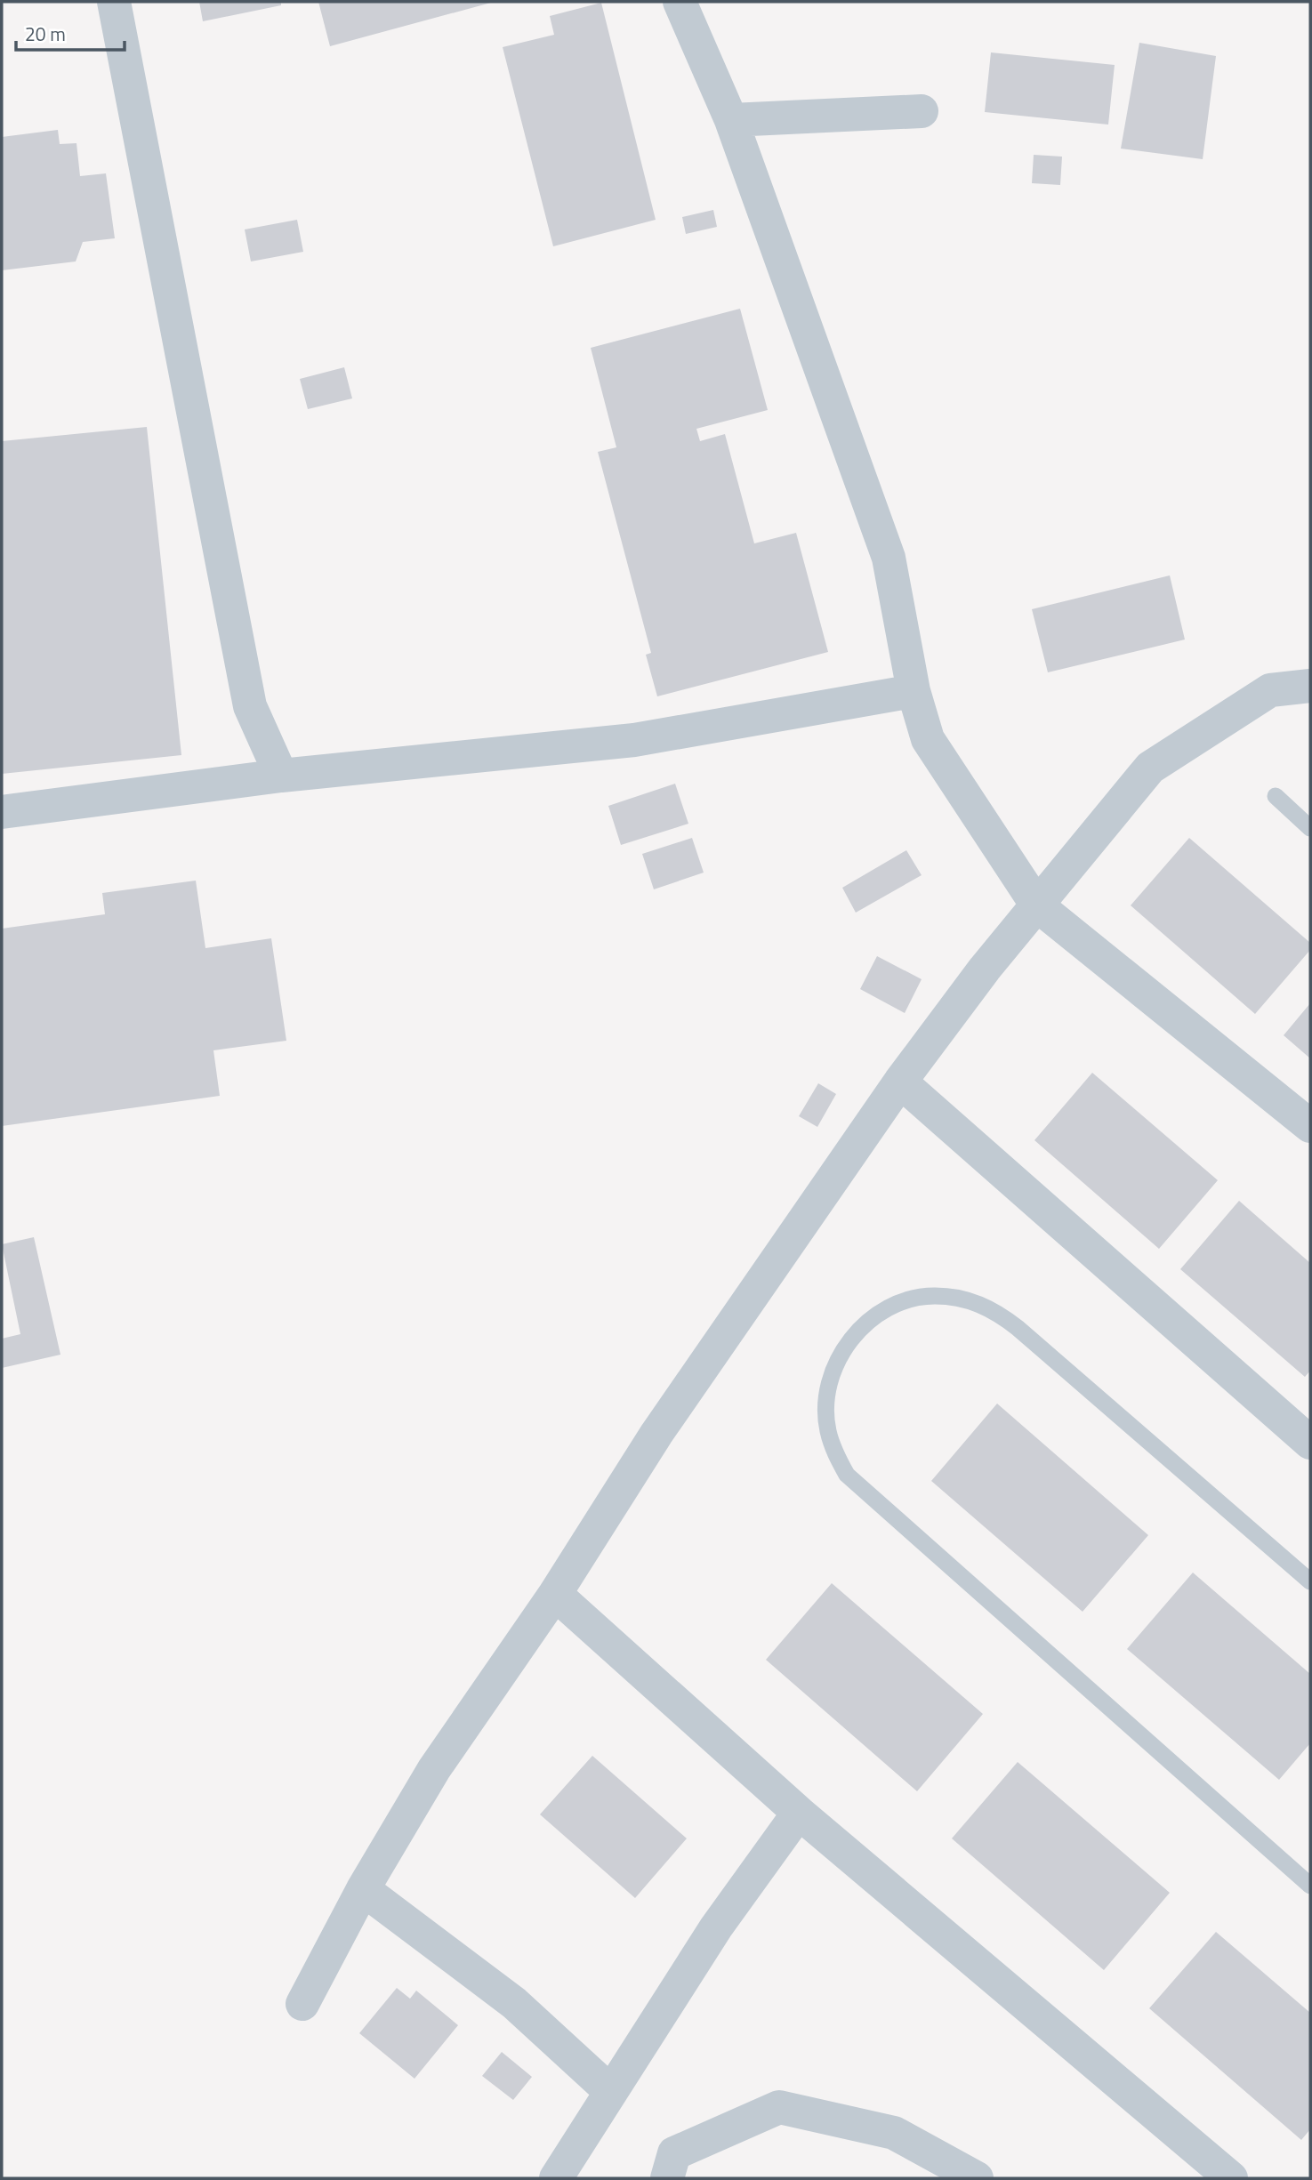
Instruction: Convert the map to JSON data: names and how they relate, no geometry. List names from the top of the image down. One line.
{"scale_bar":"20 m"}
